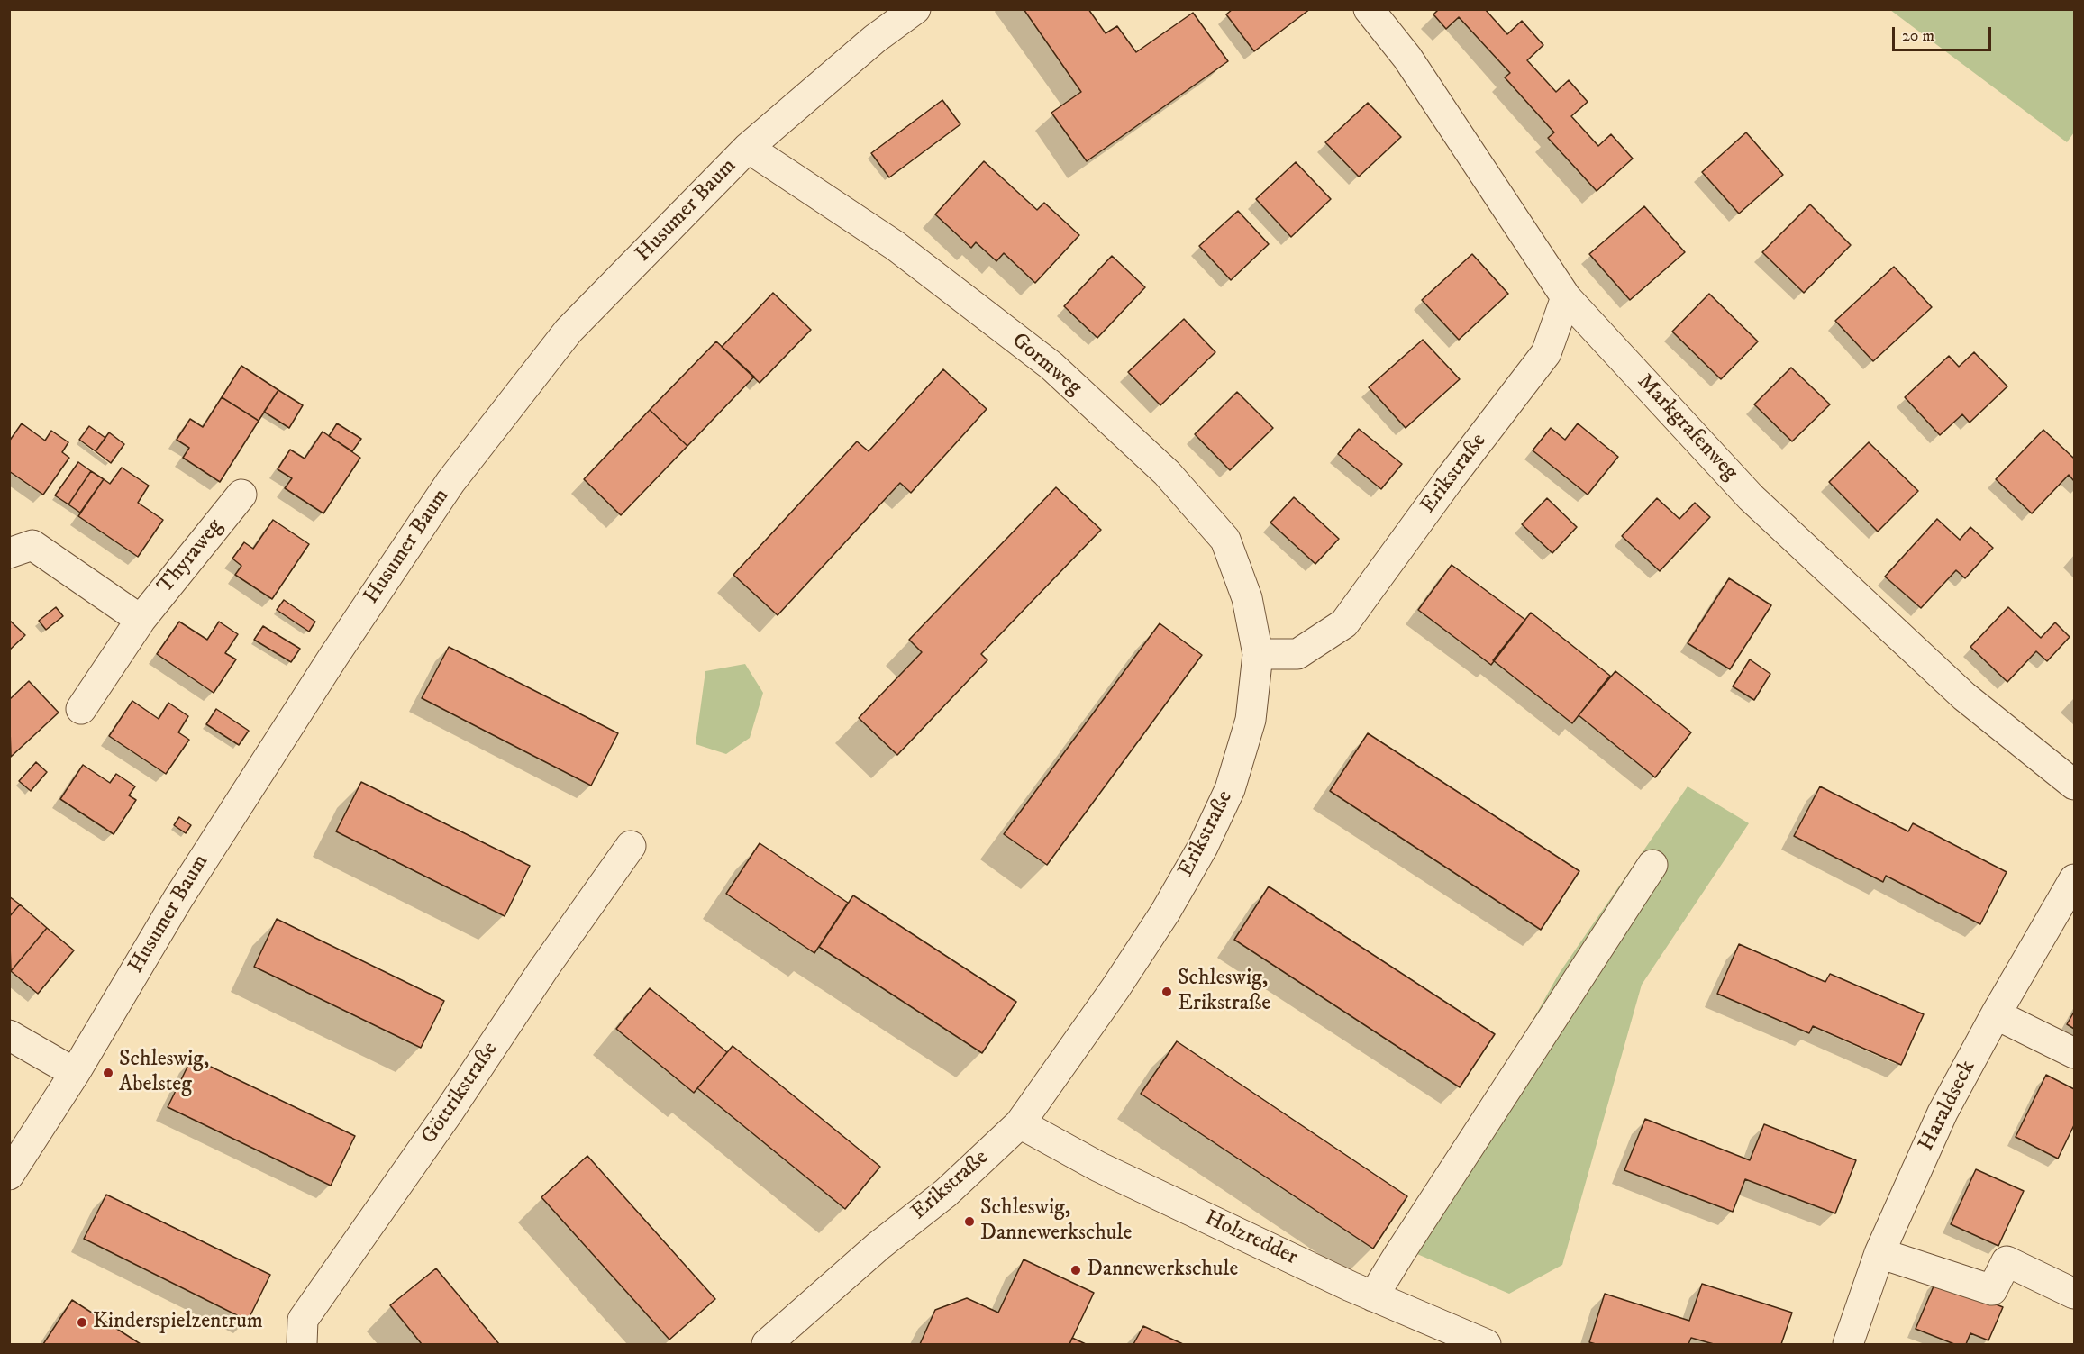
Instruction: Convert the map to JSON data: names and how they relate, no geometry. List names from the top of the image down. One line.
{"streets":{"street":["Husumer Baum","Gormweg","Markgrafenweg","Erikstraße","Thyraweg","Göttrikstraße","Haraldseck","Holzredder"]},"crossings":[["Husumer Baum","Gormweg"],["Gormweg","Erikstraße"],["Markgrafenweg","Erikstraße"],["Erikstraße","Holzredder"]],"places":["Schleswig, Erikstraße","Schleswig, Abelsteg","Schleswig, Dannewerkschule","Dannewerkschule","Kinderspielzentrum"],"scale_bar":"20 m"}
